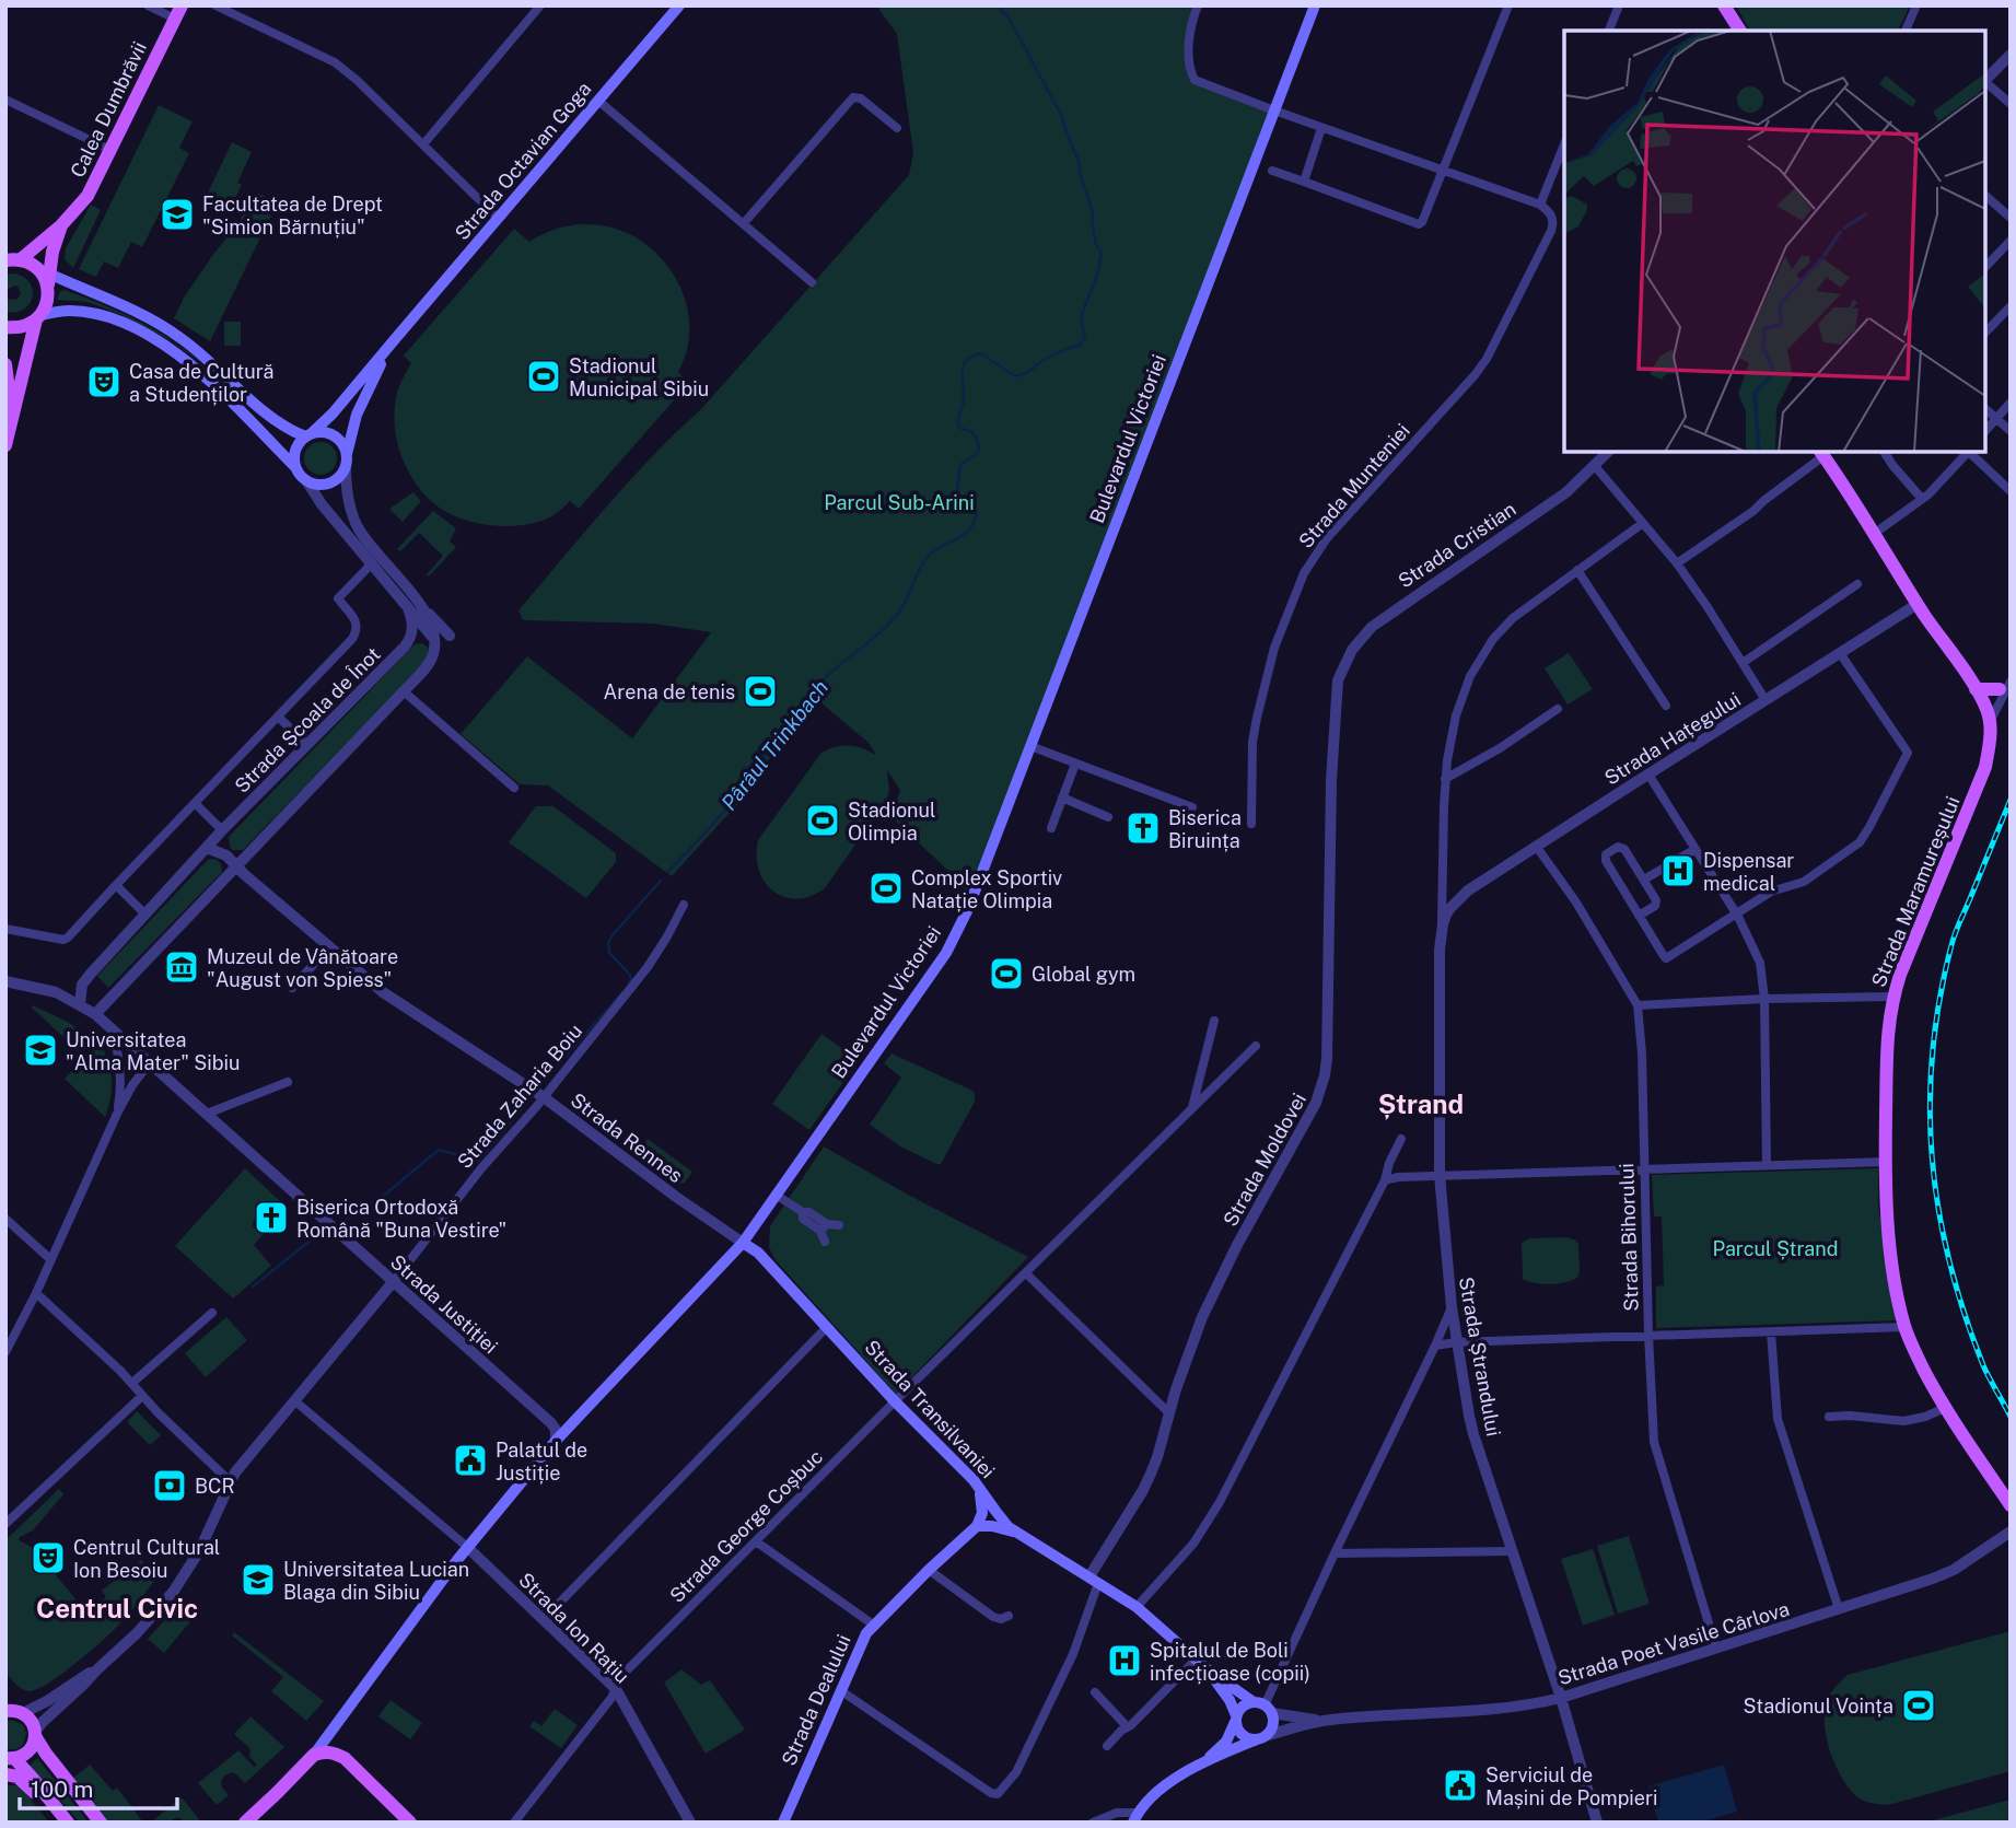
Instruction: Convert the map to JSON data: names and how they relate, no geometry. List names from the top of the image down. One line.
{"streets":{"main road":["Calea Dumbrăvii","Strada Octavian Goga","Bulevardul Victoriei","Strada Maramureșului","Strada Transilvaniei","Strada Dealului"],"street":["Strada Munteniei","Strada Cristian","Strada Școala de Înot","Strada Hațegului","Strada Zaharia Boiu","Strada Rennes","Strada Moldovei","Strada Bihorului","Strada Justiției","Strada Ștrandului","Strada George Coșbuc","Strada Ion Rațiu","Strada Poet Vasile Cârlova"]},"crossings":[["Bulevardul Victoriei","Strada Rennes"],["Bulevardul Victoriei","Strada Justiției"],["Bulevardul Victoriei","Strada Transilvaniei"],["Bulevardul Victoriei","Strada Ion Rațiu"],["Strada Cristian","Strada Moldovei"],["Strada Școala de Înot","Strada Justiției"],["Strada Hațegului","Strada Maramureșului"],["Strada Hațegului","Strada Bihorului"],["Strada Hațegului","Strada Ștrandului"],["Strada Zaharia Boiu","Strada Rennes"],["Strada Zaharia Boiu","Strada Justiției"],["Strada Rennes","Strada Transilvaniei"],["Strada Moldovei","Strada Transilvaniei"],["Strada Bihorului","Strada Poet Vasile Cârlova"],["Strada Ștrandului","Strada Poet Vasile Cârlova"],["Strada Transilvaniei","Strada George Coșbuc"],["Strada Transilvaniei","Strada Poet Vasile Cârlova"],["Strada George Coșbuc","Strada Ion Rațiu"]],"districts":["Ștrand","Centrul Civic"],"water":["Pârâul Trinkbach"],"parks":["Parcul Sub-Arini","Parcul Ștrand"],"places":{"school or university":["Facultatea de Drept \"Simion Bărnuțiu\"","Universitatea \"Alma Mater\" Sibiu","Universitatea Lucian Blaga din Sibiu"],"sports":["Stadionul Municipal Sibiu","Arena de tenis","Stadionul Olimpia","Complex Sportiv Natație Olimpia","Global gym","Stadionul Voința"],"theatre":["Casa de Cultură a Studenților","Centrul Cultural Ion Besoiu"],"church":["Biserica Biruința","Biserica Ortodoxă Română \"Buna Vestire\""],"hospital":["Dispensar medical","Spitalul de Boli infecțioase (copii)"],"museum":["Muzeul de Vânătoare \"August von Spiess\""],"public building":["Palatul de Justiție","Serviciul de Mașini de Pompieri"],"bank":["BCR"]},"scale_bar":"100 m"}
